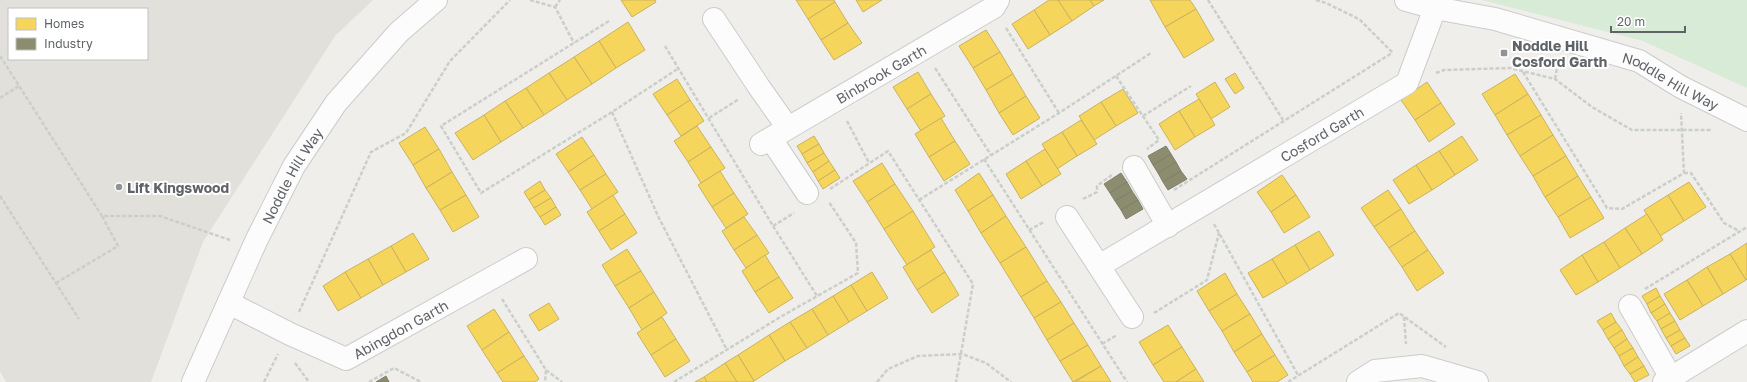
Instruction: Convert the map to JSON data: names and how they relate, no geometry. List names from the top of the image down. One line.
{"streets":{"street":["Binbrook Garth","Noddle Hill Way","Cosford Garth","Abingdon Garth"]},"crossings":[["Noddle Hill Way","Cosford Garth"],["Noddle Hill Way","Abingdon Garth"]],"places":{"transit":["Noddle Hill Cosford Garth"],"other":["Lift Kingswood"]},"legend":["Homes","Industry"],"scale_bar":"20 m"}
